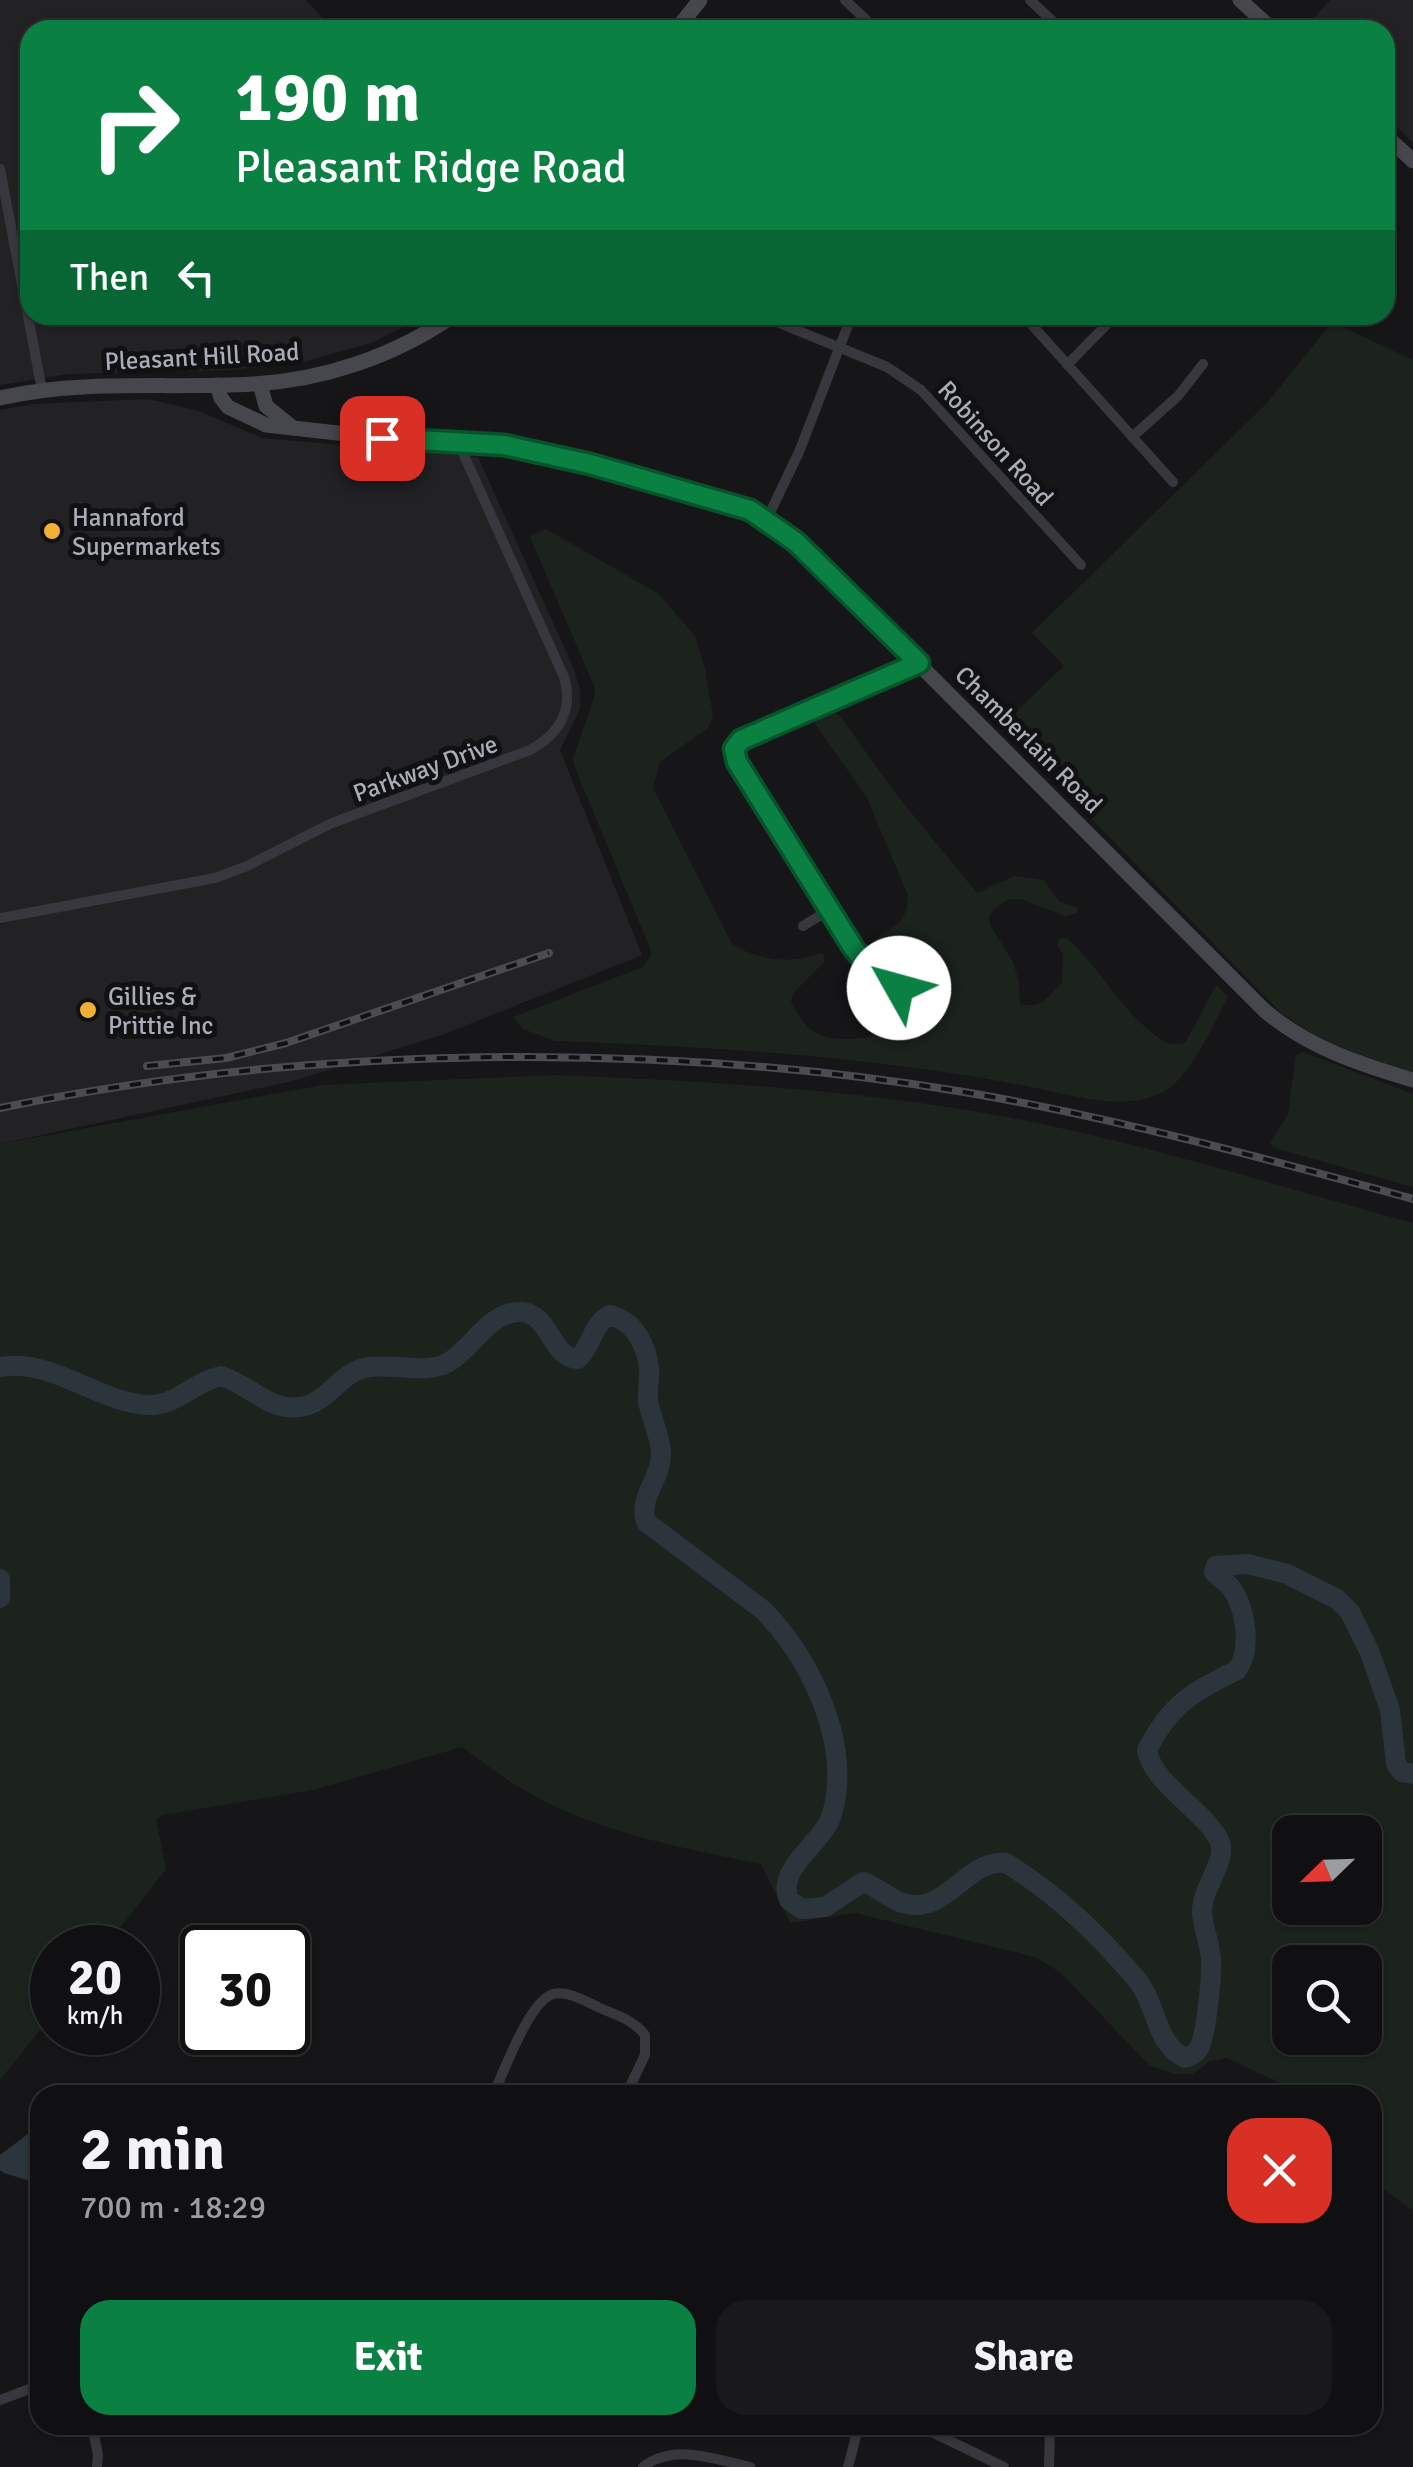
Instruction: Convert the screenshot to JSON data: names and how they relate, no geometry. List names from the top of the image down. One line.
{"streets":{"street":["Pleasant Hill Road","Robinson Road","Chamberlain Road","Parkway Drive"]},"crossings":[["Pleasant Hill Road","Chamberlain Road"],["Chamberlain Road","Parkway Drive"]],"places":["Hannaford Supermarkets","Gillies & Prittie Inc"],"north":"bottom left","page":{"turn":["190 m","Pleasant Ridge Road"],"then":"Then","speed":"20 km/h","limit":"30","heading":["2 min","700 m · 18:29"],"buttons":["Exit","Share"]}}
